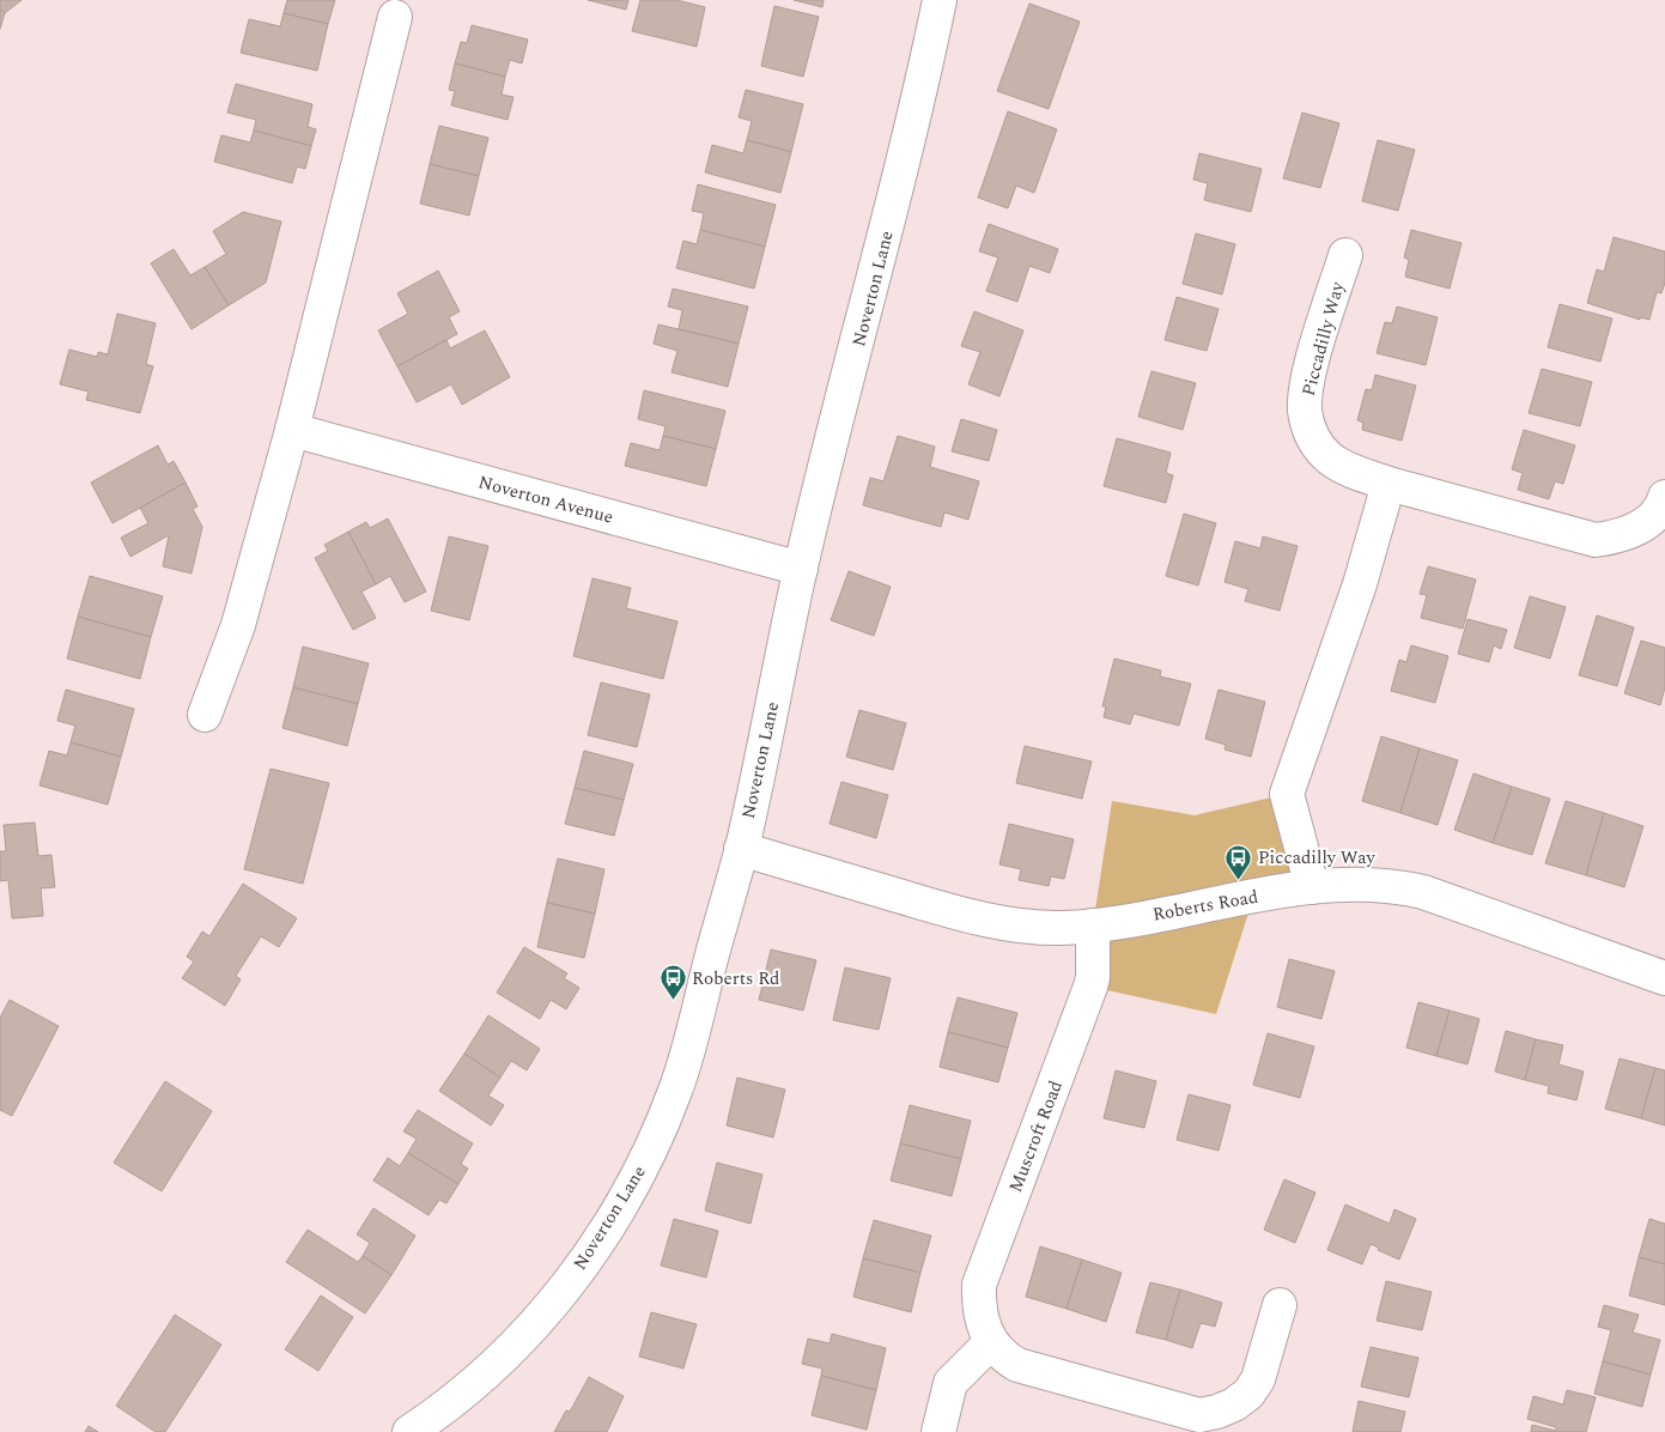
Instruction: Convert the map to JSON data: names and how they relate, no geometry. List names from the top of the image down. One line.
{"streets":{"street":["Noverton Lane","Piccadilly Way","Noverton Avenue","Roberts Road","Muscroft Road"]},"crossings":[["Noverton Lane","Noverton Avenue"],["Noverton Lane","Roberts Road"],["Roberts Road","Muscroft Road"]],"places":{"bus stop":["Piccadilly Way","Roberts Rd"]}}
